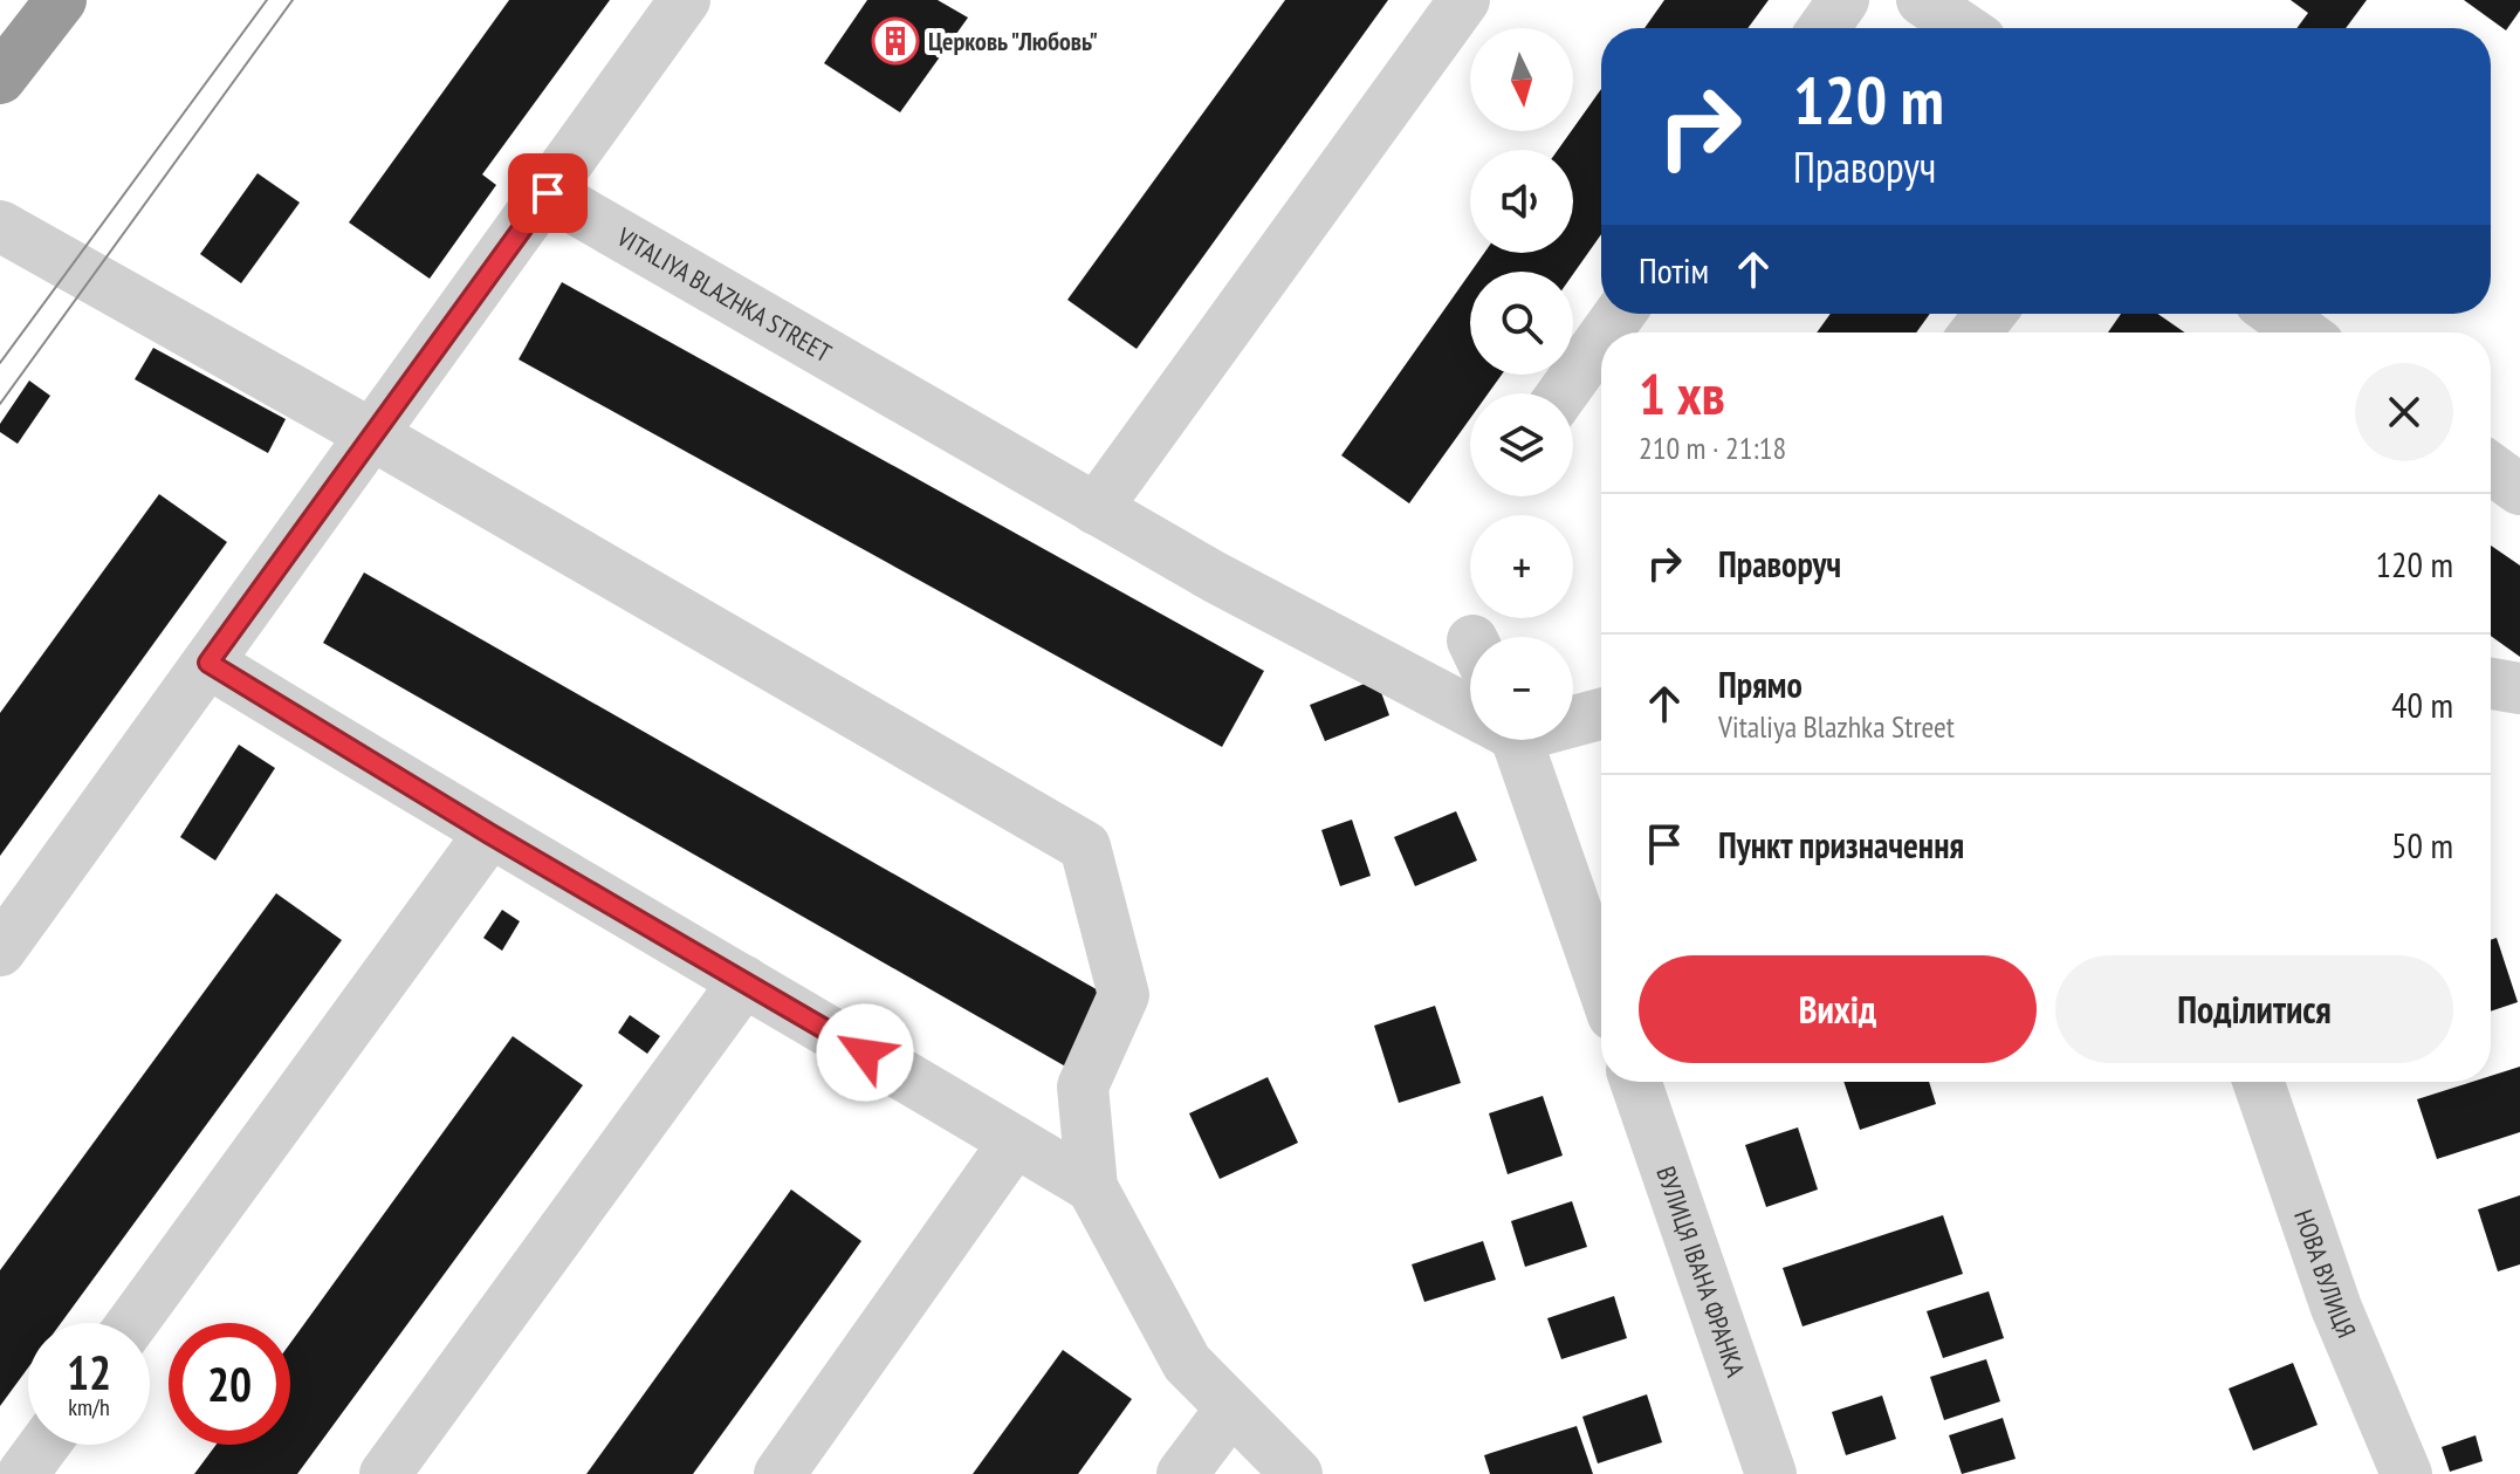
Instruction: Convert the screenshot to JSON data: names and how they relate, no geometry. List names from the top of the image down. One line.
{"streets":{"street":["VITALIYA BLAZHKA STREET","ВУЛИЦЯ ІВАНА ФРАНКА","НОВА ВУЛИЦЯ"]},"places":{"building":["Церковь \"Любовь\""]},"north":"bottom","page":{"map_buttons":["+","−"],"turn":["120 m","Праворуч"],"then":"Потім","heading":["1 хв","210 m · 21:18"],"list":[{"name":"Праворуч","value":"120 m"},{"name":"Прямо","note":"Vitaliya Blazhka Street","value":"40 m"},{"name":"Пункт призначення","value":"50 m"}],"buttons":["Вихід","Поділитися"],"speed":"12 km/h","limit":"20"}}
